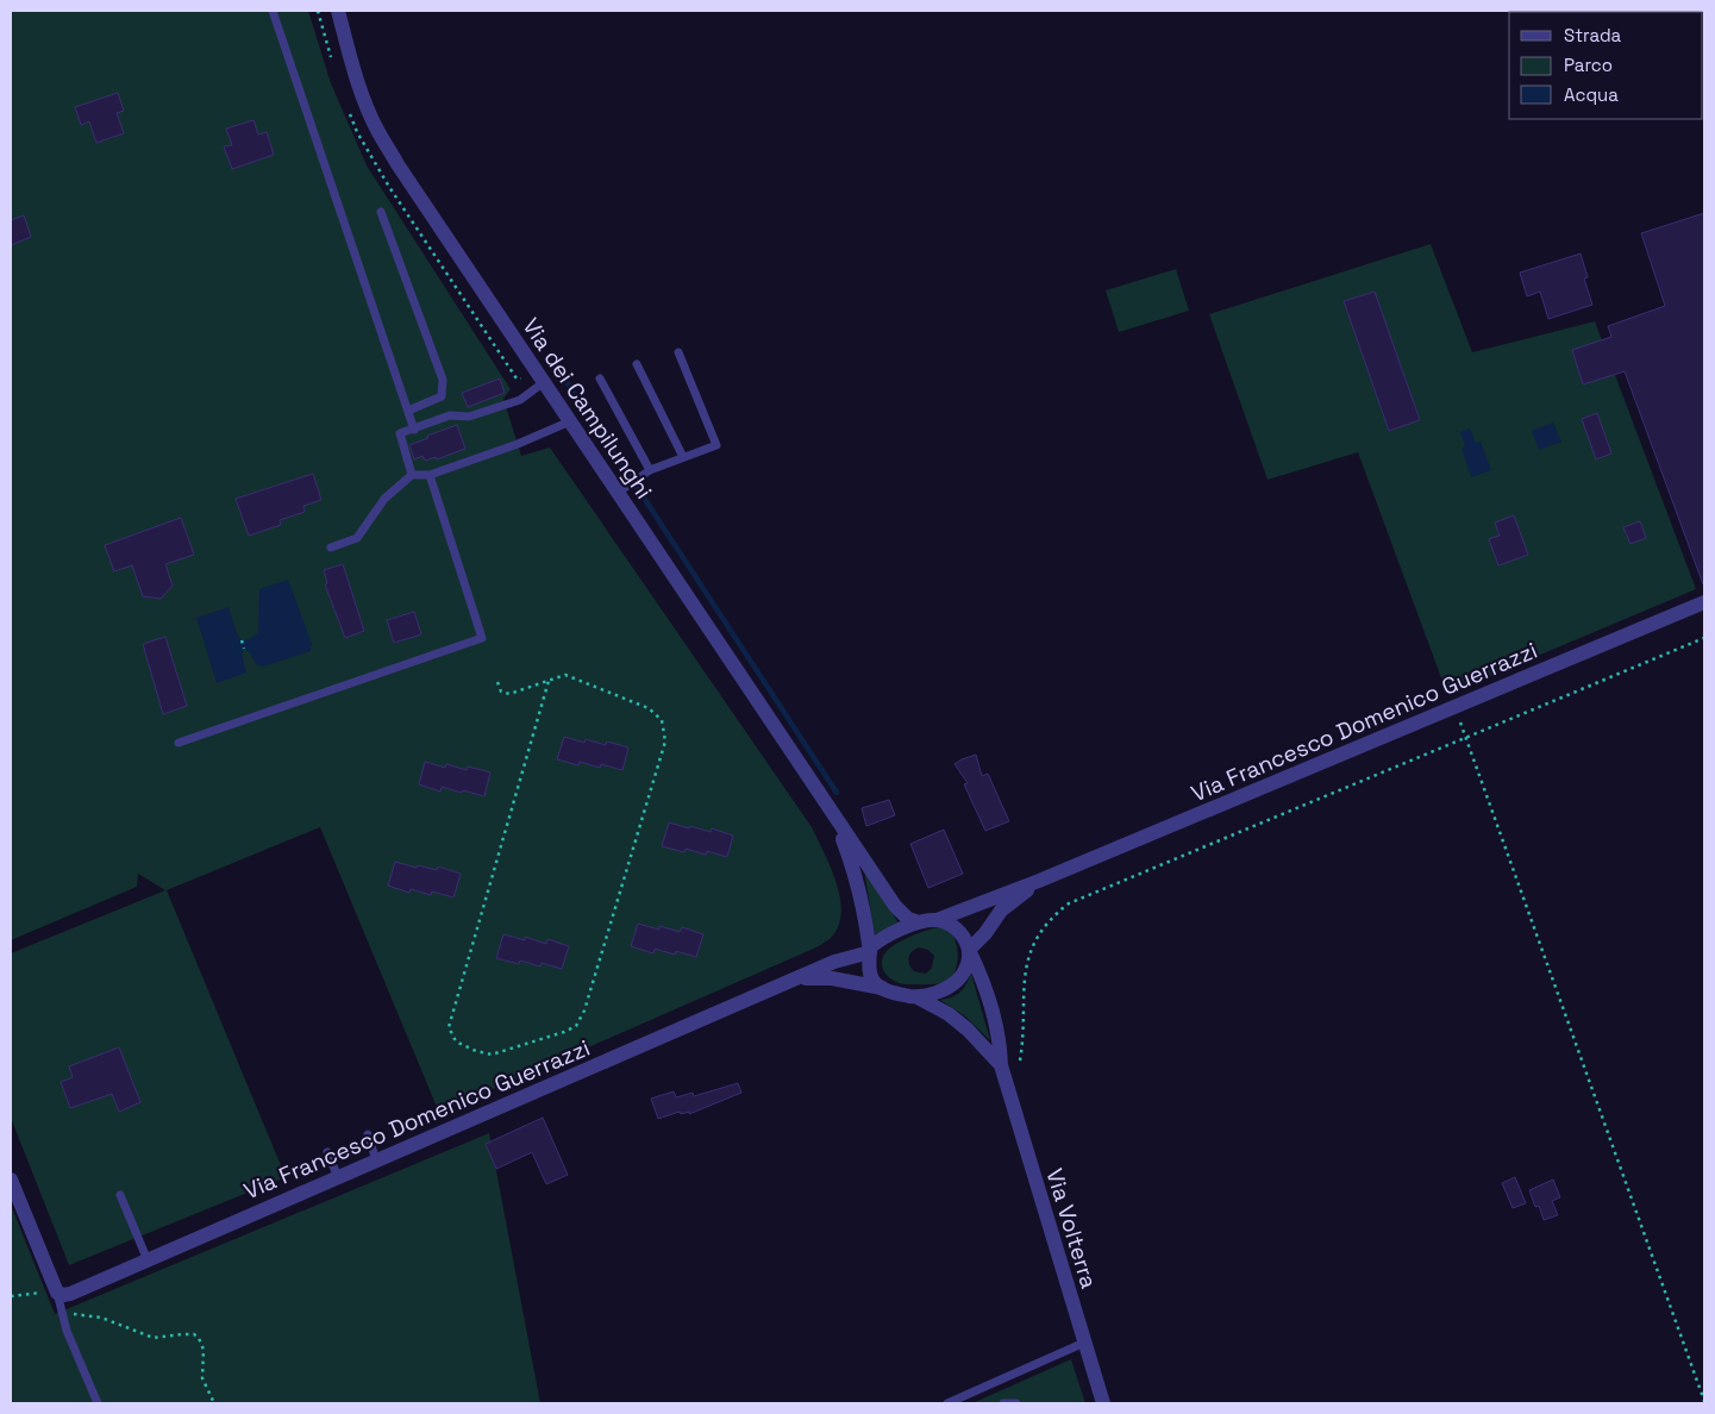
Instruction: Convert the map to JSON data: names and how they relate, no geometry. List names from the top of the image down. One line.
{"streets":{"street":["Via dei Campilunghi","Via Francesco Domenico Guerrazzi","Via Volterra"]},"crossings":[["Via dei Campilunghi","Via Francesco Domenico Guerrazzi"],["Via dei Campilunghi","Via Volterra"],["Via Francesco Domenico Guerrazzi","Via Volterra"]],"legend":["Strada","Parco","Acqua"]}
